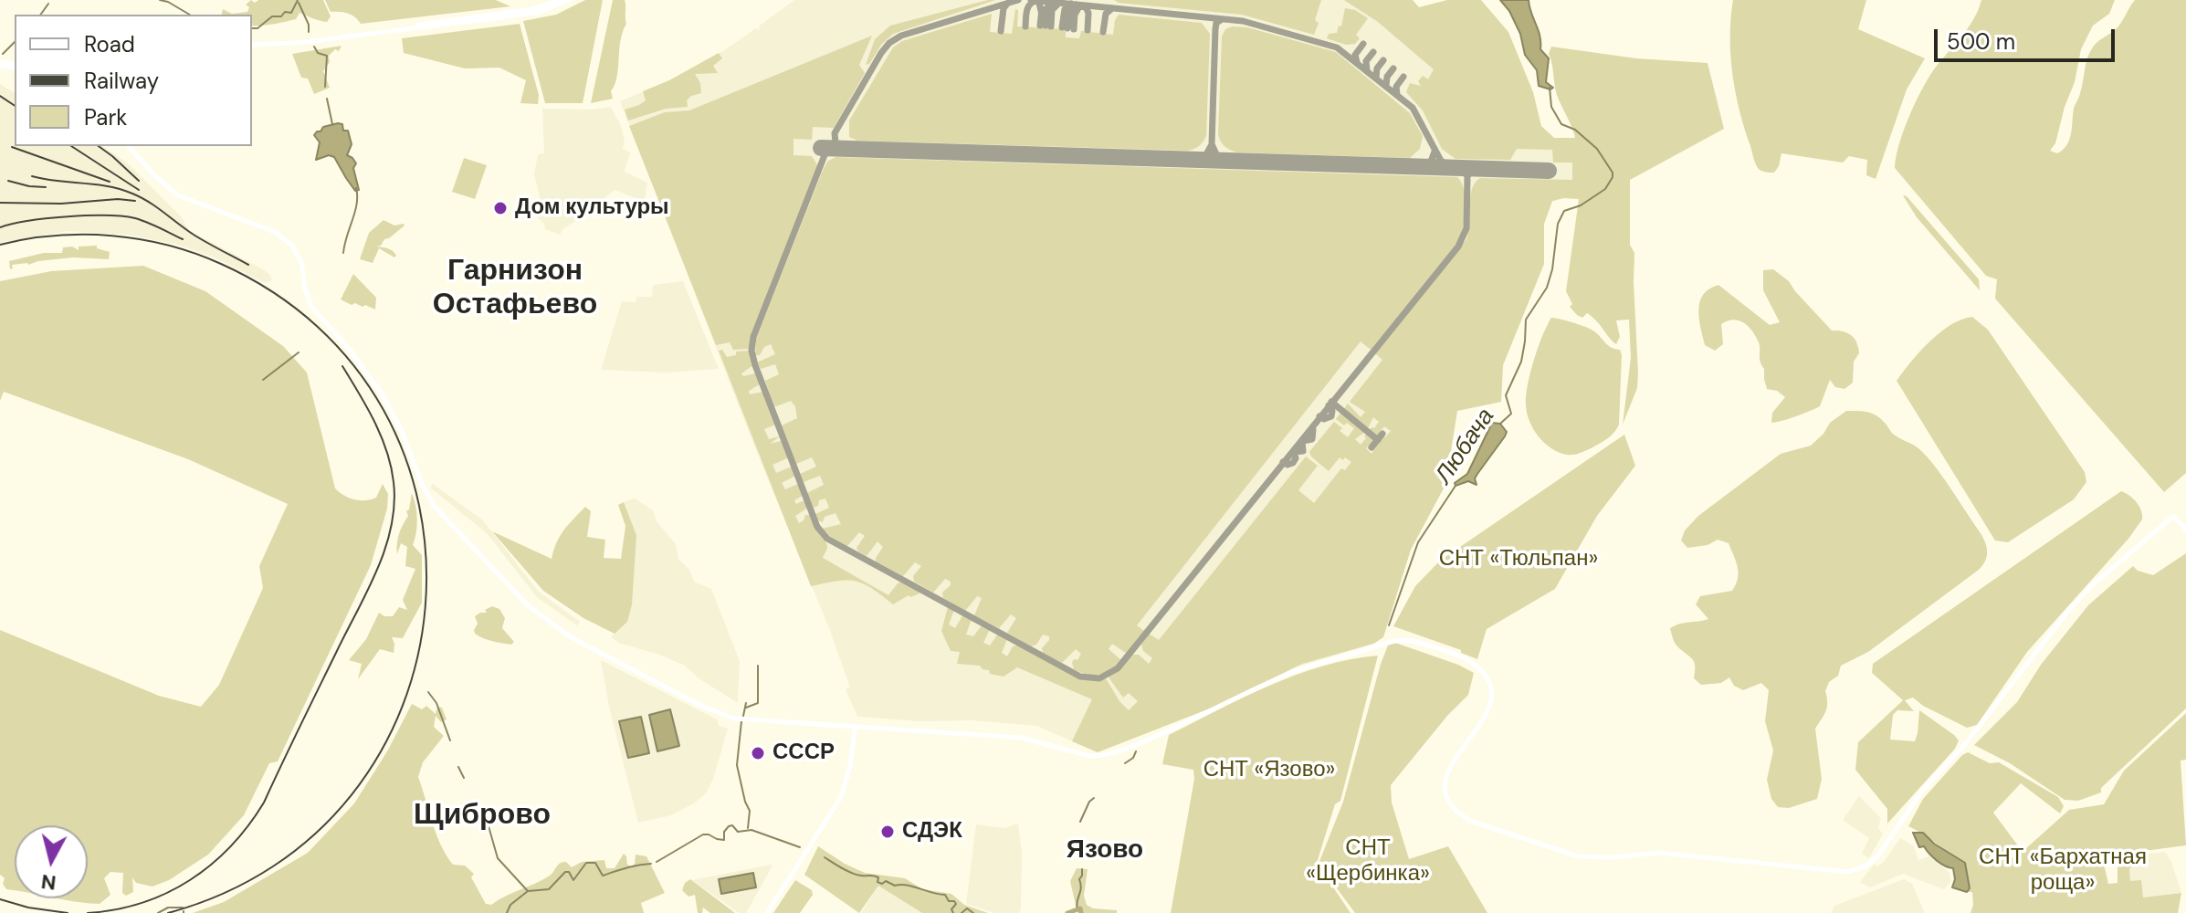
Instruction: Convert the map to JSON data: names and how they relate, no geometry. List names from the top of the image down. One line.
{"districts":["Гарнизон Остафьево","Щиброво","Язово"],"water":["Любача"],"parks":["СНТ «Тюльпан»","СНТ «Язово»","СНТ «Щербинка»","СНТ «Бархатная роща»"],"places":["Дом культуры","СССР","СДЭК"],"legend":["Road","Railway","Park"],"scale_bar":"500 m","north":"bottom"}
